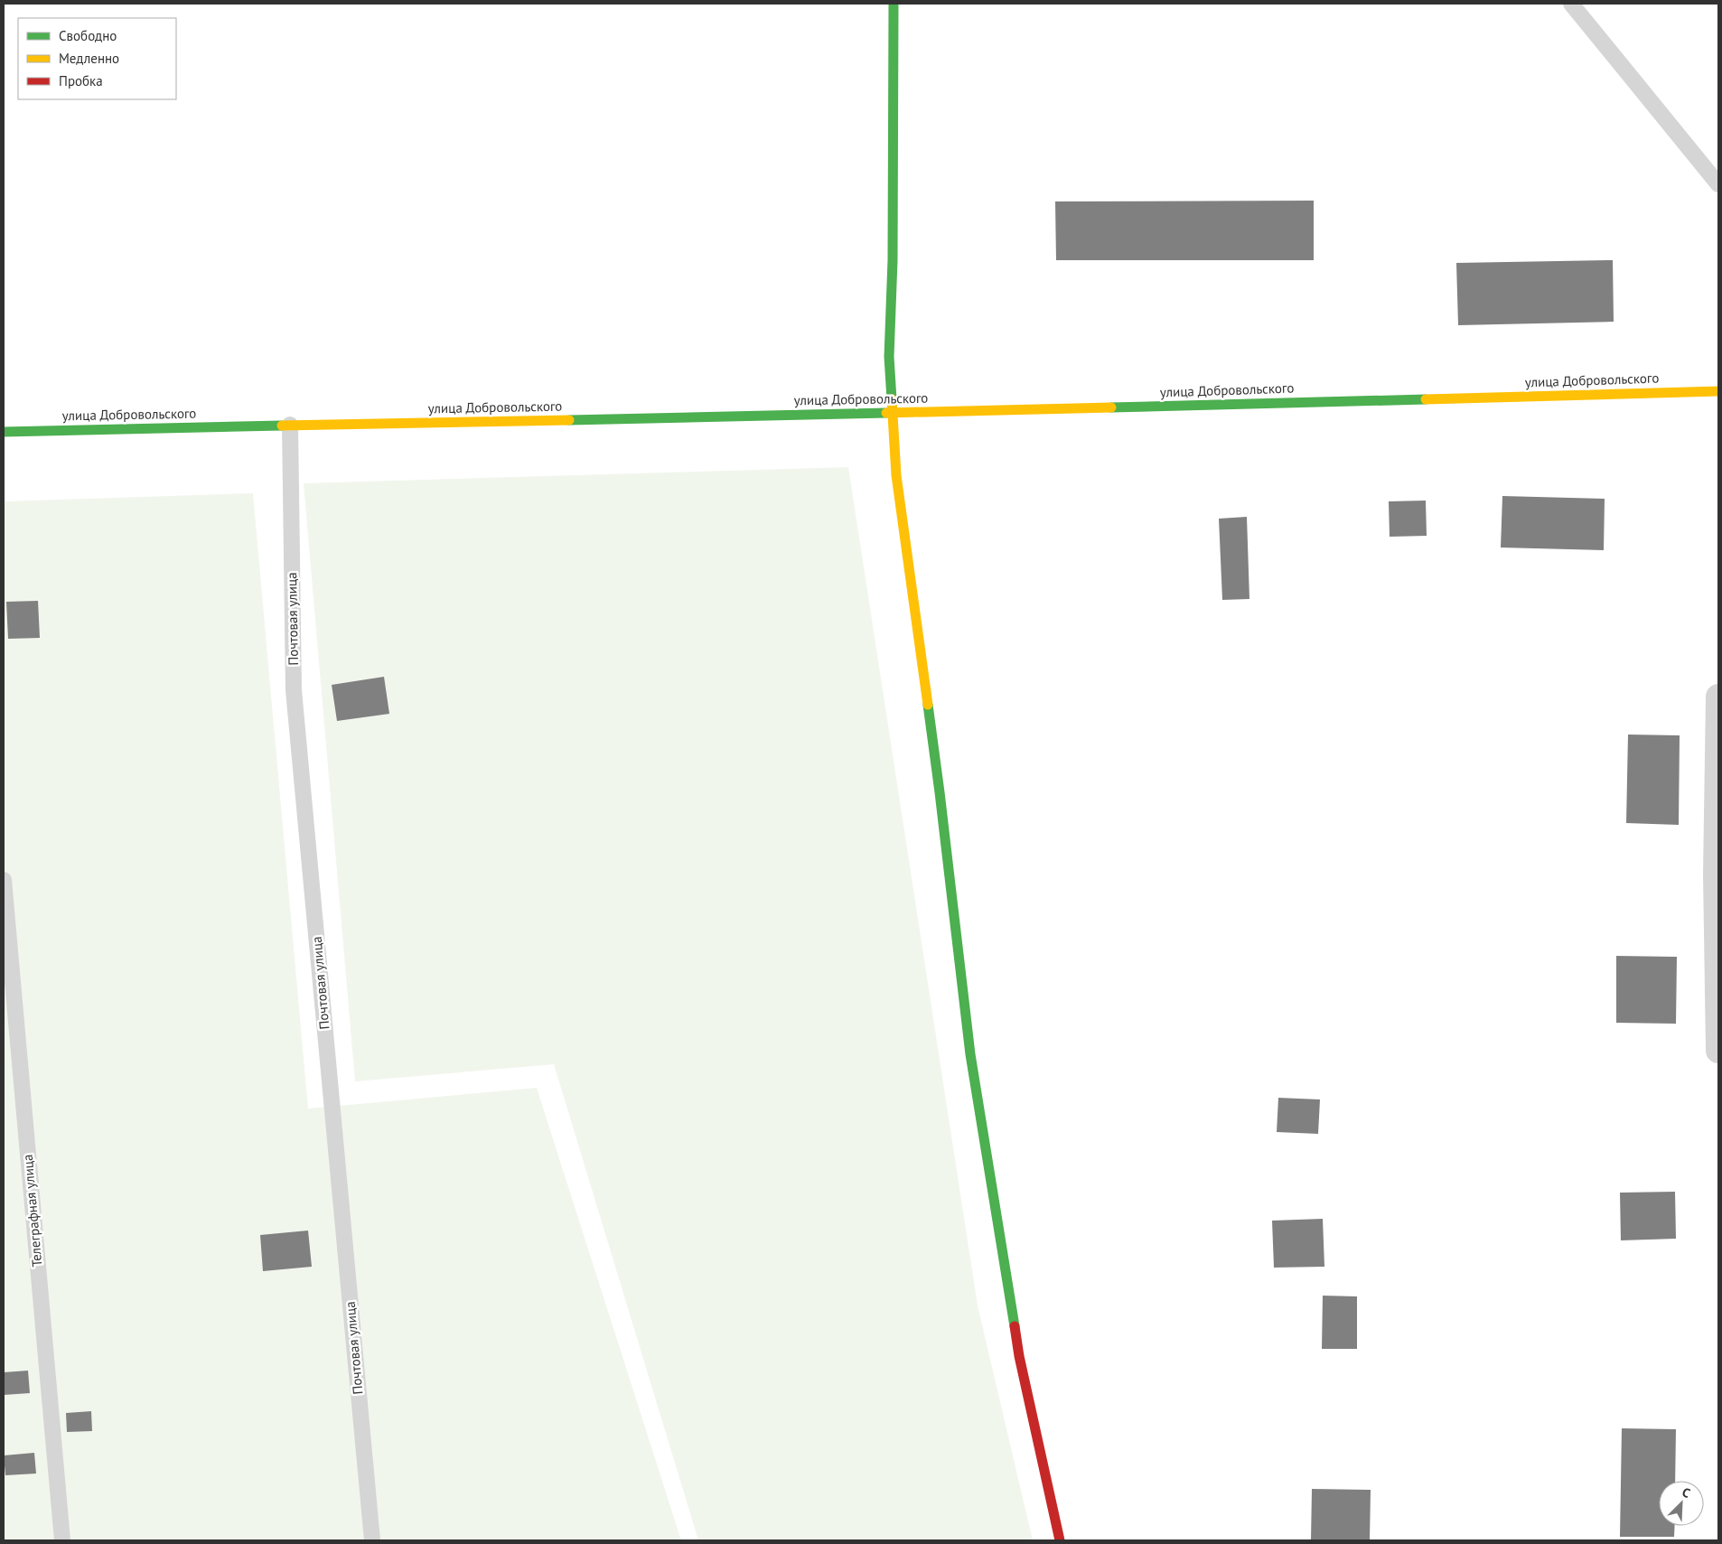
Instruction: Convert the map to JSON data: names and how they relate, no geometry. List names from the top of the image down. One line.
{"streets":{"street":["улица Добровольского"],"lane":["Почтовая улица","Телеграфная улица"]},"crossings":[["улица Добровольского","Почтовая улица"]],"legend":["Свободно","Медленно","Пробка"],"north":"top right"}
